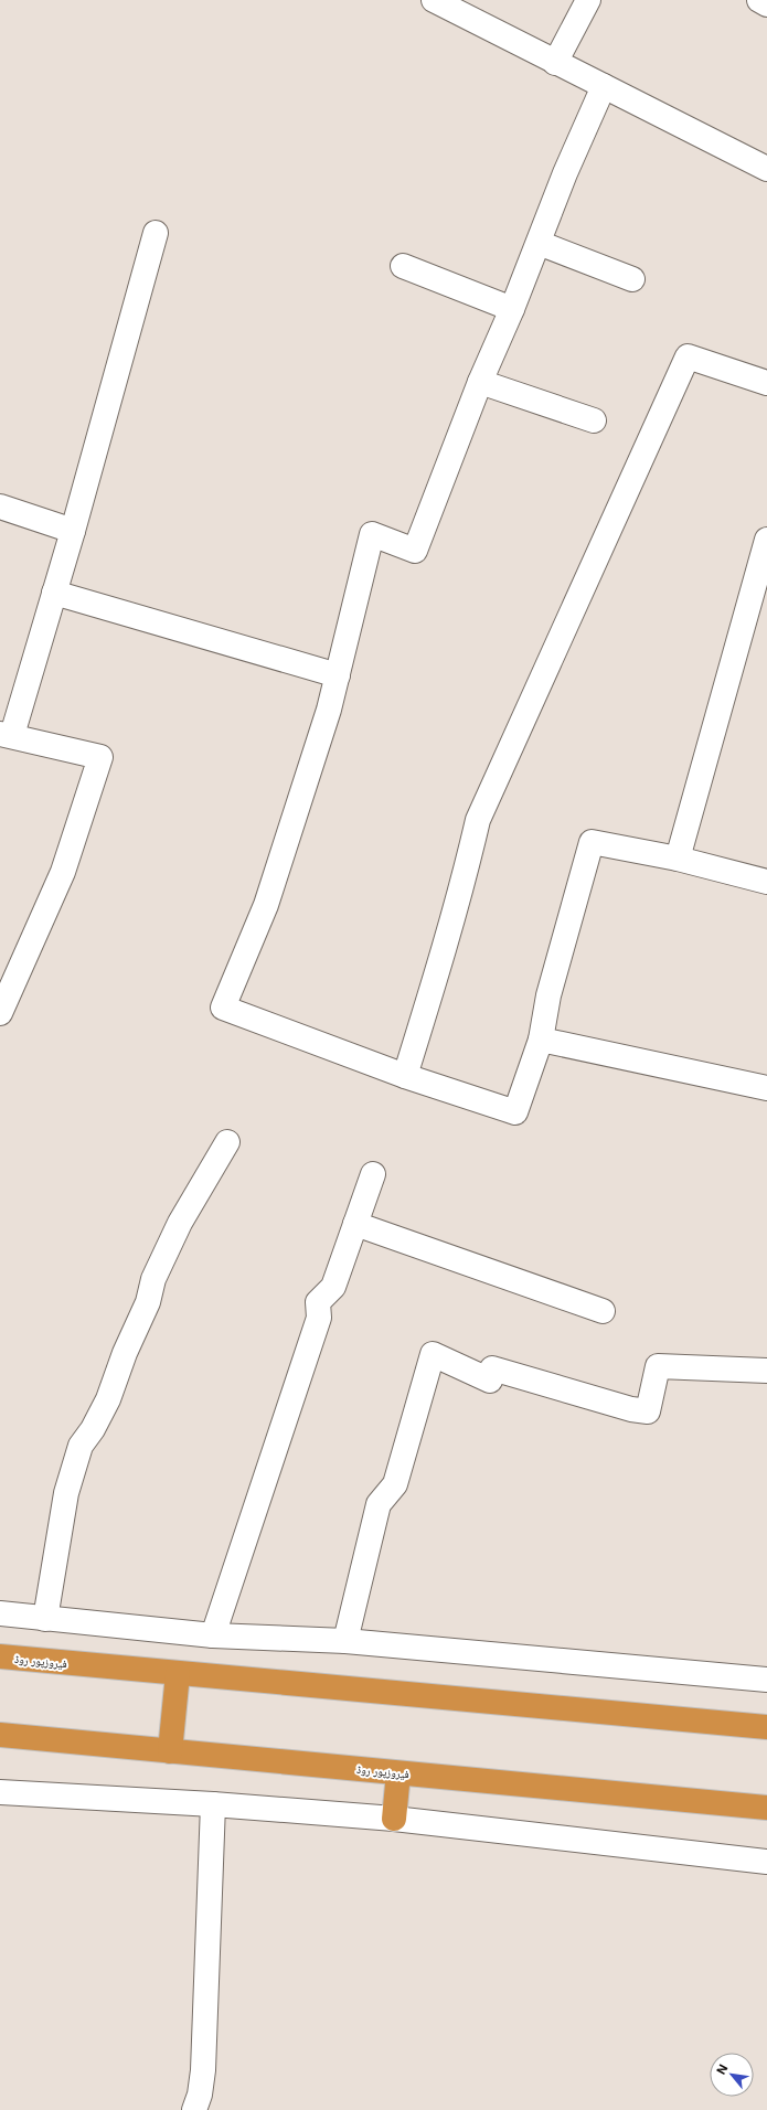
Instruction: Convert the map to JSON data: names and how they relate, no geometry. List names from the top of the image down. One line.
{"streets":{"highway":["فیروزپور روڈ"]},"north":"top left"}
